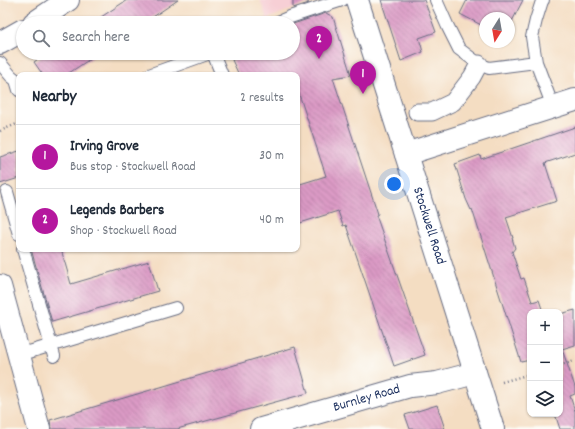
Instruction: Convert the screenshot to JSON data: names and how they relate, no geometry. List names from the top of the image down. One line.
{"streets":{"main road":["Stockwell Road","Burnley Road"]},"crossings":[["Stockwell Road","Burnley Road"]],"north":"bottom","page":{"search":"Search here","pins":["2","1"],"heading":["Nearby","2 results"],"list":[{"mark":"1","name":"Irving Grove","note":"Bus stop · Stockwell Road","value":"30 m"},{"mark":"2","name":"Legends Barbers","note":"Shop · Stockwell Road","value":"40 m"}],"map_buttons":["+","−"]}}
